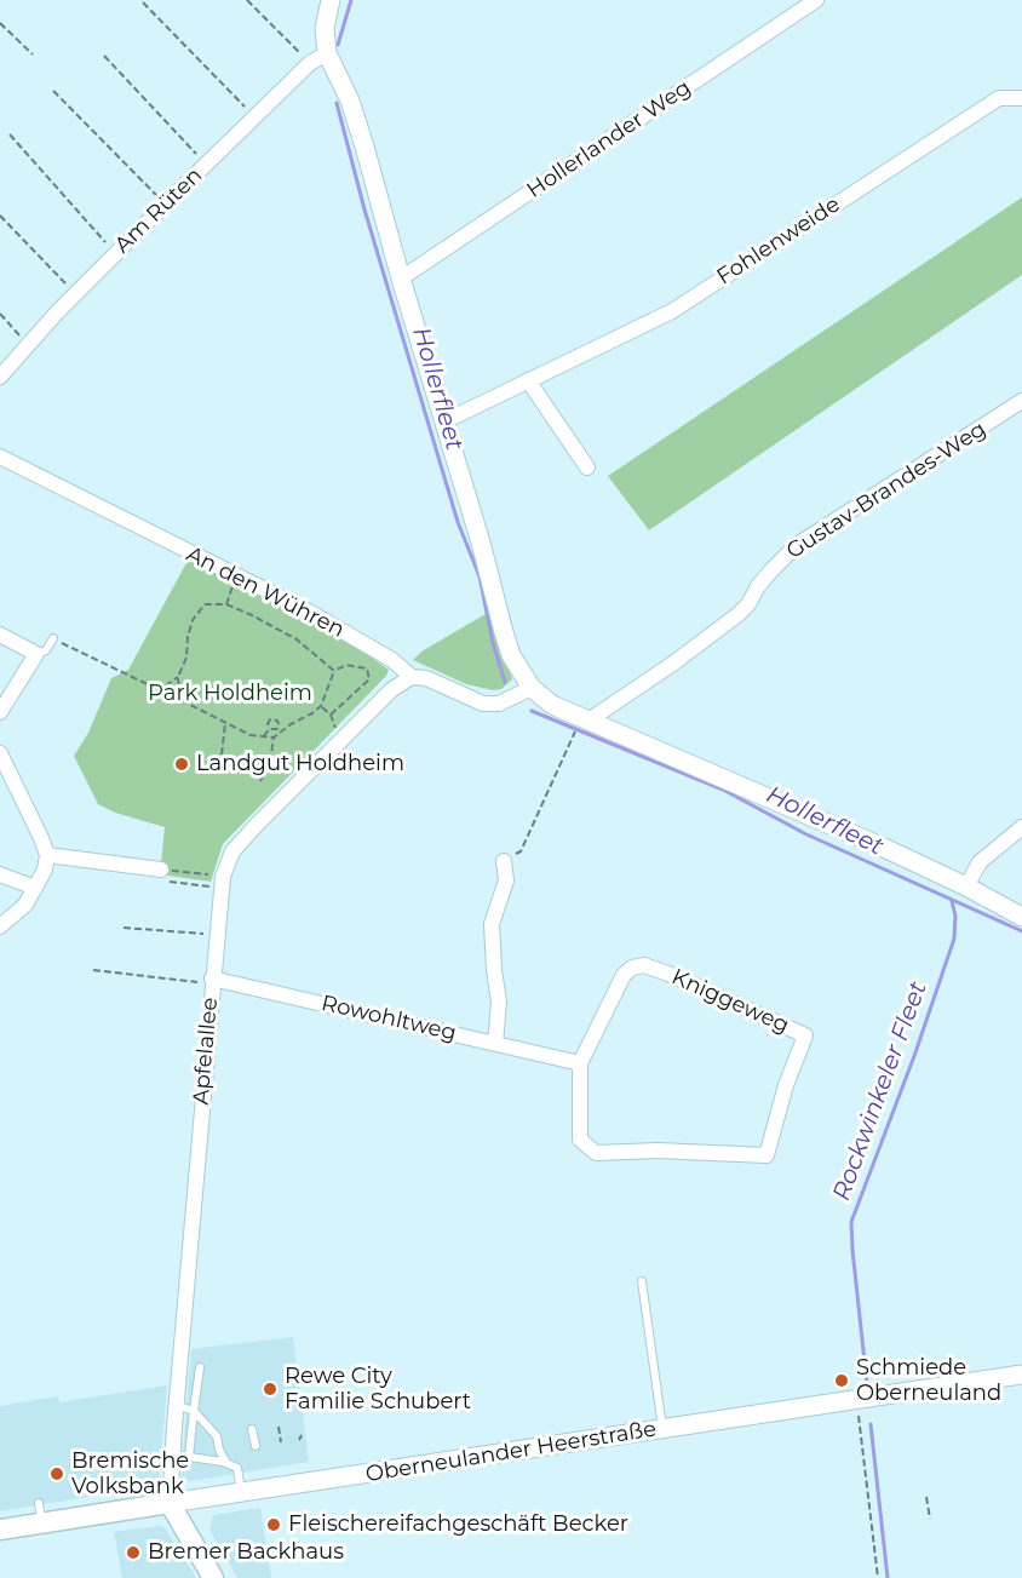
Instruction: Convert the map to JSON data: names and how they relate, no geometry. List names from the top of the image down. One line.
{"streets":{"main road":["Oberneulander Heerstraße"],"street":["Hollerlander Weg","Am Rüten","Fohlenweide","Gustav-Brandes-Weg","An den Wühren","Kniggeweg","Rowohltweg","Apfelallee"]},"crossings":[["An den Wühren","Apfelallee"],["Kniggeweg","Rowohltweg"],["Rowohltweg","Apfelallee"],["Apfelallee","Oberneulander Heerstraße"]],"water":["Hollerfleet","Rockwinkeler Fleet"],"parks":["Park Holdheim"],"places":["Landgut Holdheim","Schmiede Oberneuland","Rewe City Familie Schubert","Bremische Volksbank","Fleischereifachgeschäft Becker","Bremer Backhaus"]}
